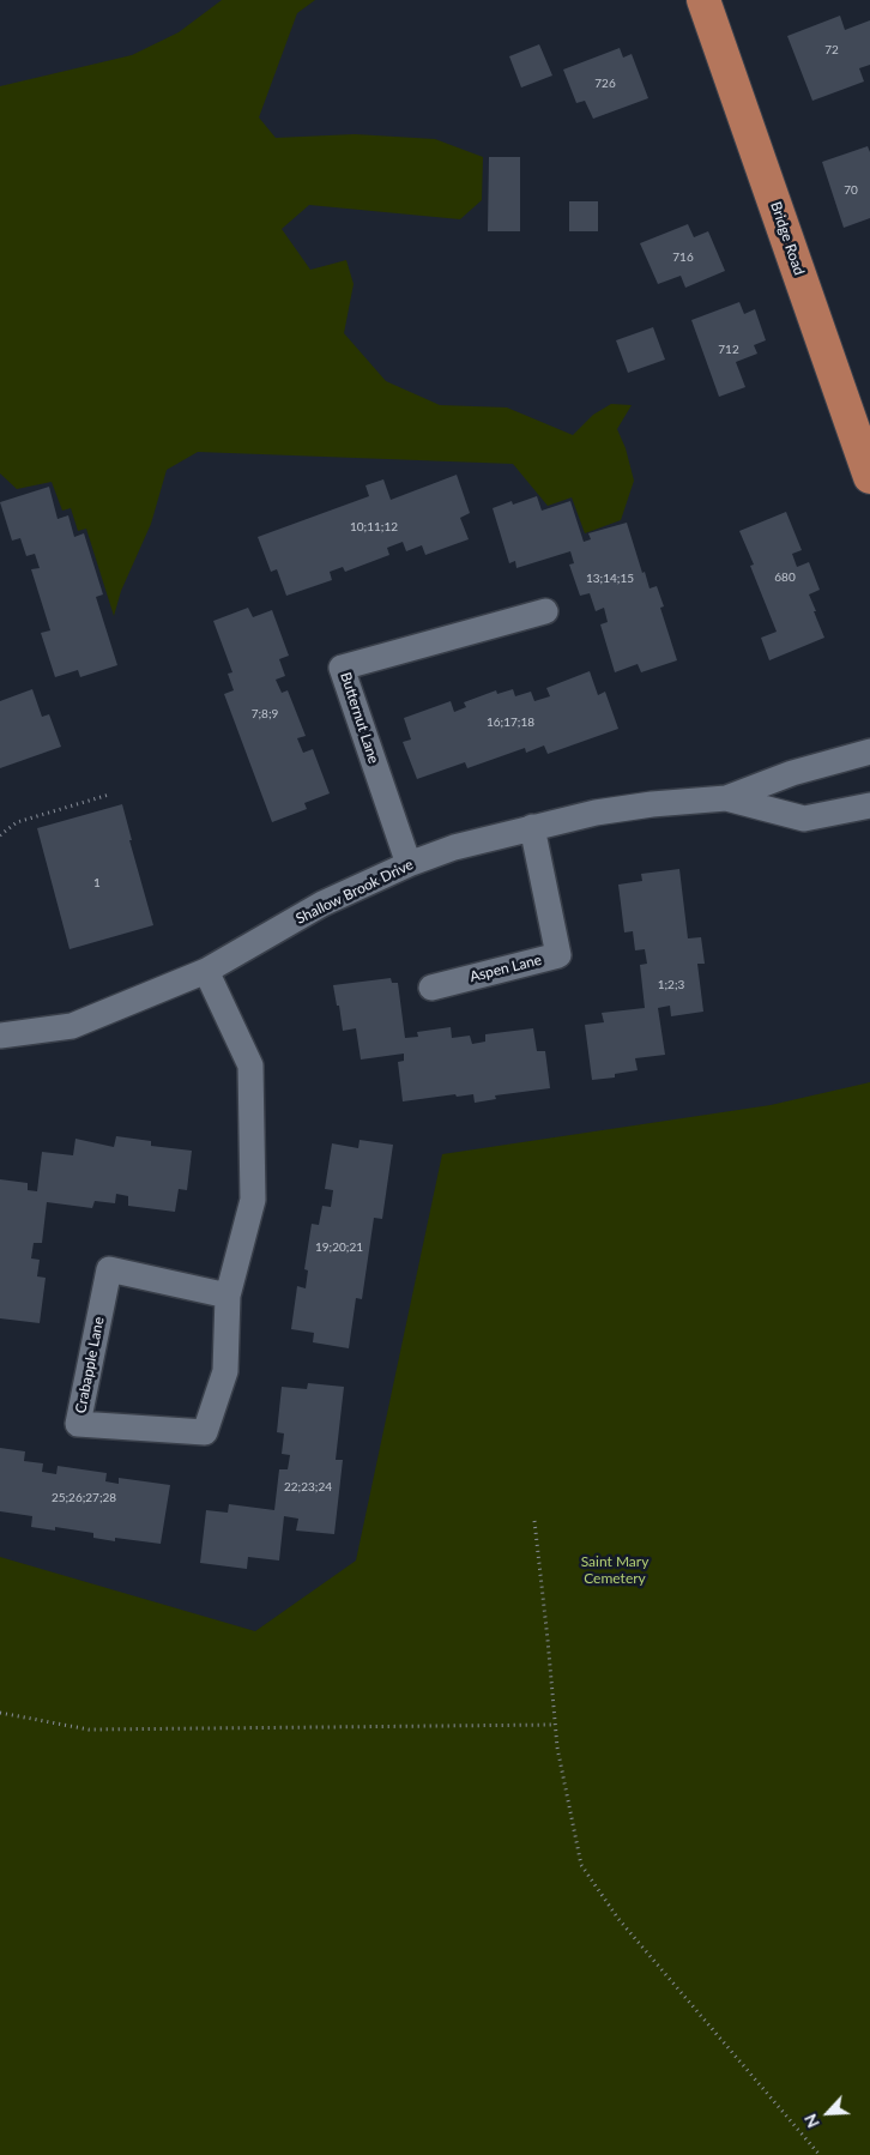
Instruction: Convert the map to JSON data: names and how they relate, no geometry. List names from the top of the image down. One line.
{"streets":{"main road":["Bridge Road"],"street":["Butternut Lane","Shallow Brook Drive","Aspen Lane","Crabapple Lane"]},"crossings":[["Butternut Lane","Shallow Brook Drive"],["Shallow Brook Drive","Aspen Lane"],["Shallow Brook Drive","Crabapple Lane"]],"parks":["Saint Mary Cemetery"],"house_numbers":["72","726","70","716","712","10;11;12","680","13;14;15","7;8;9","16;17;18","1","1;2;3","19;20;21","22;23;24","25;26;27;28"],"north":"bottom left"}
